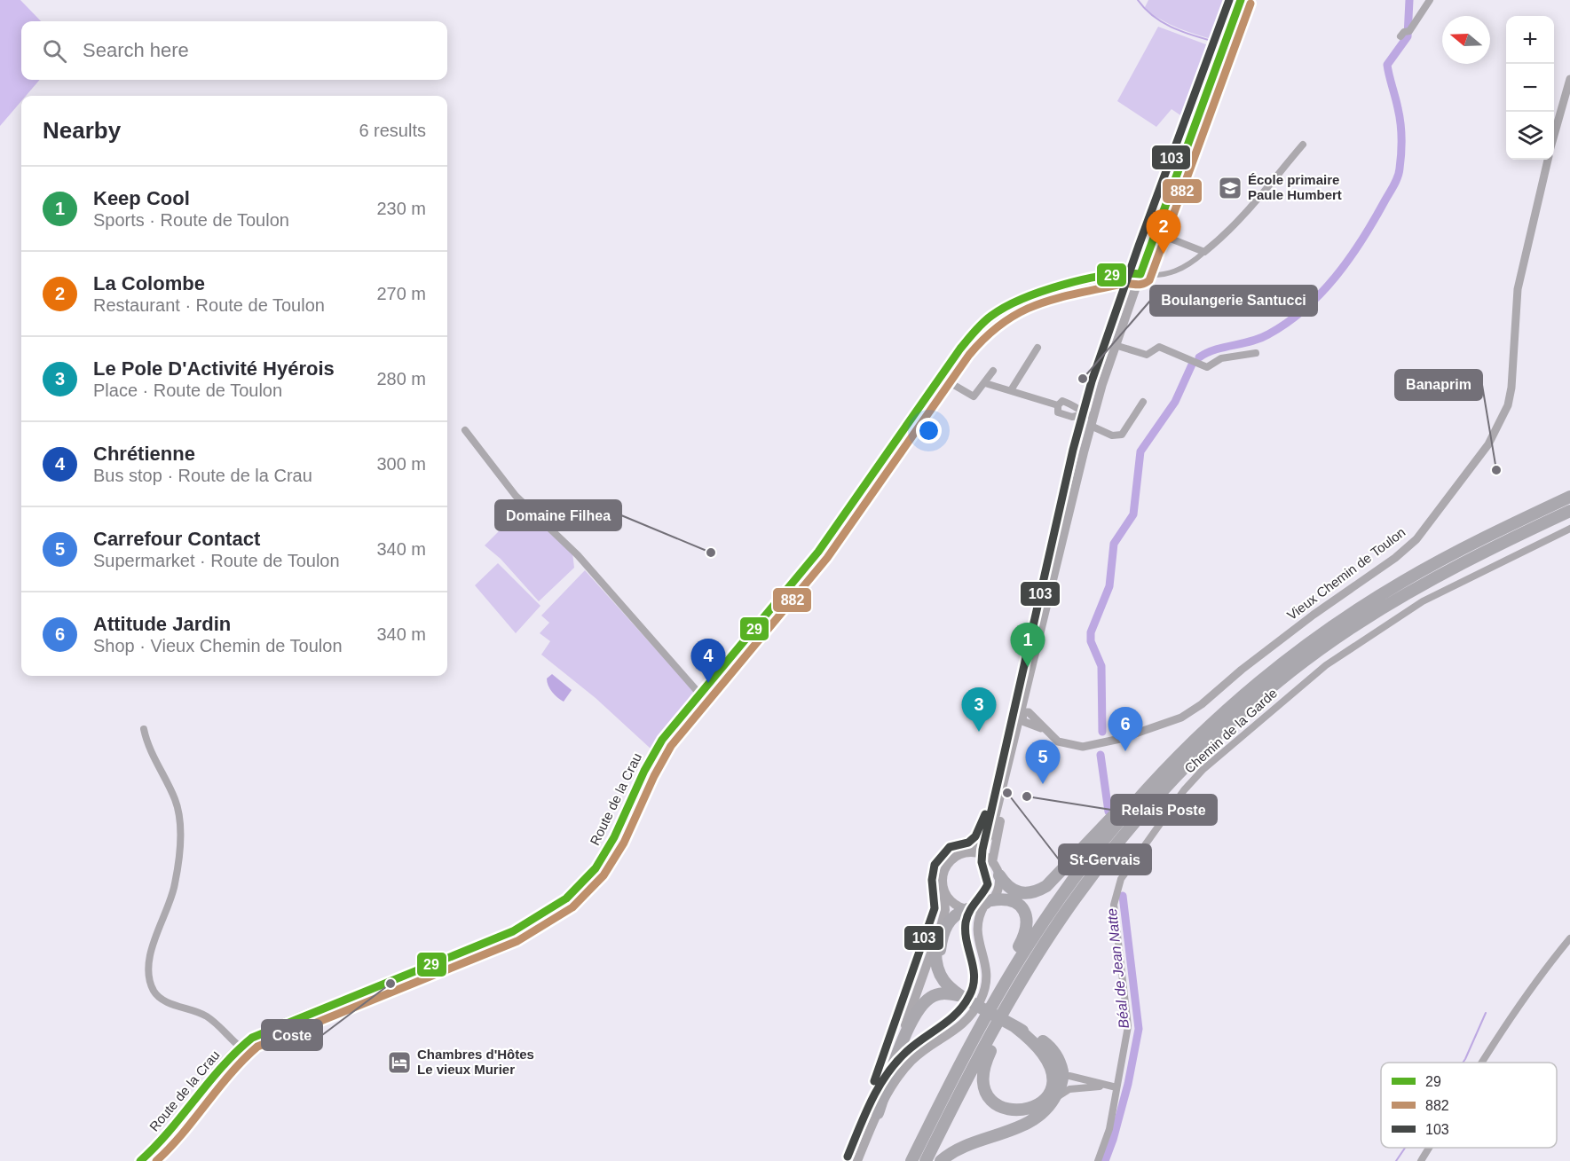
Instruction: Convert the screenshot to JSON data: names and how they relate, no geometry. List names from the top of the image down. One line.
{"streets":{"main road":["Route de la Crau"],"street":["Vieux Chemin de Toulon","Chemin de la Garde"]},"water":["Béal de Jean Natte"],"places":{"school or university":["École primaire Paule Humbert"],"other":["Boulangerie Santucci","Banaprim","Domaine Filhea","St-Gervais","Relais Poste","Coste"],"hotel":["Chambres d'Hôtes Le vieux Murier"]},"lines":["transit line 29","transit line 103","transit line 882"],"legend":["29","882","103"],"north":"left","page":{"map_buttons":["+","−"],"search":"Search here","heading":["Nearby","6 results"],"list":[{"mark":"1","name":"Keep Cool","note":"Sports · Route de Toulon","value":"230 m"},{"mark":"2","name":"La Colombe","note":"Restaurant · Route de Toulon","value":"270 m"},{"mark":"3","name":"Le Pole D'Activité Hyérois","note":"Place · Route de Toulon","value":"280 m"},{"mark":"4","name":"Chrétienne","note":"Bus stop · Route de la Crau","value":"300 m"},{"mark":"5","name":"Carrefour Contact","note":"Supermarket · Route de Toulon","value":"340 m"},{"mark":"6","name":"Attitude Jardin","note":"Shop · Vieux Chemin de Toulon","value":"340 m"}],"pins":["2","1","4","3","6","5"]}}
